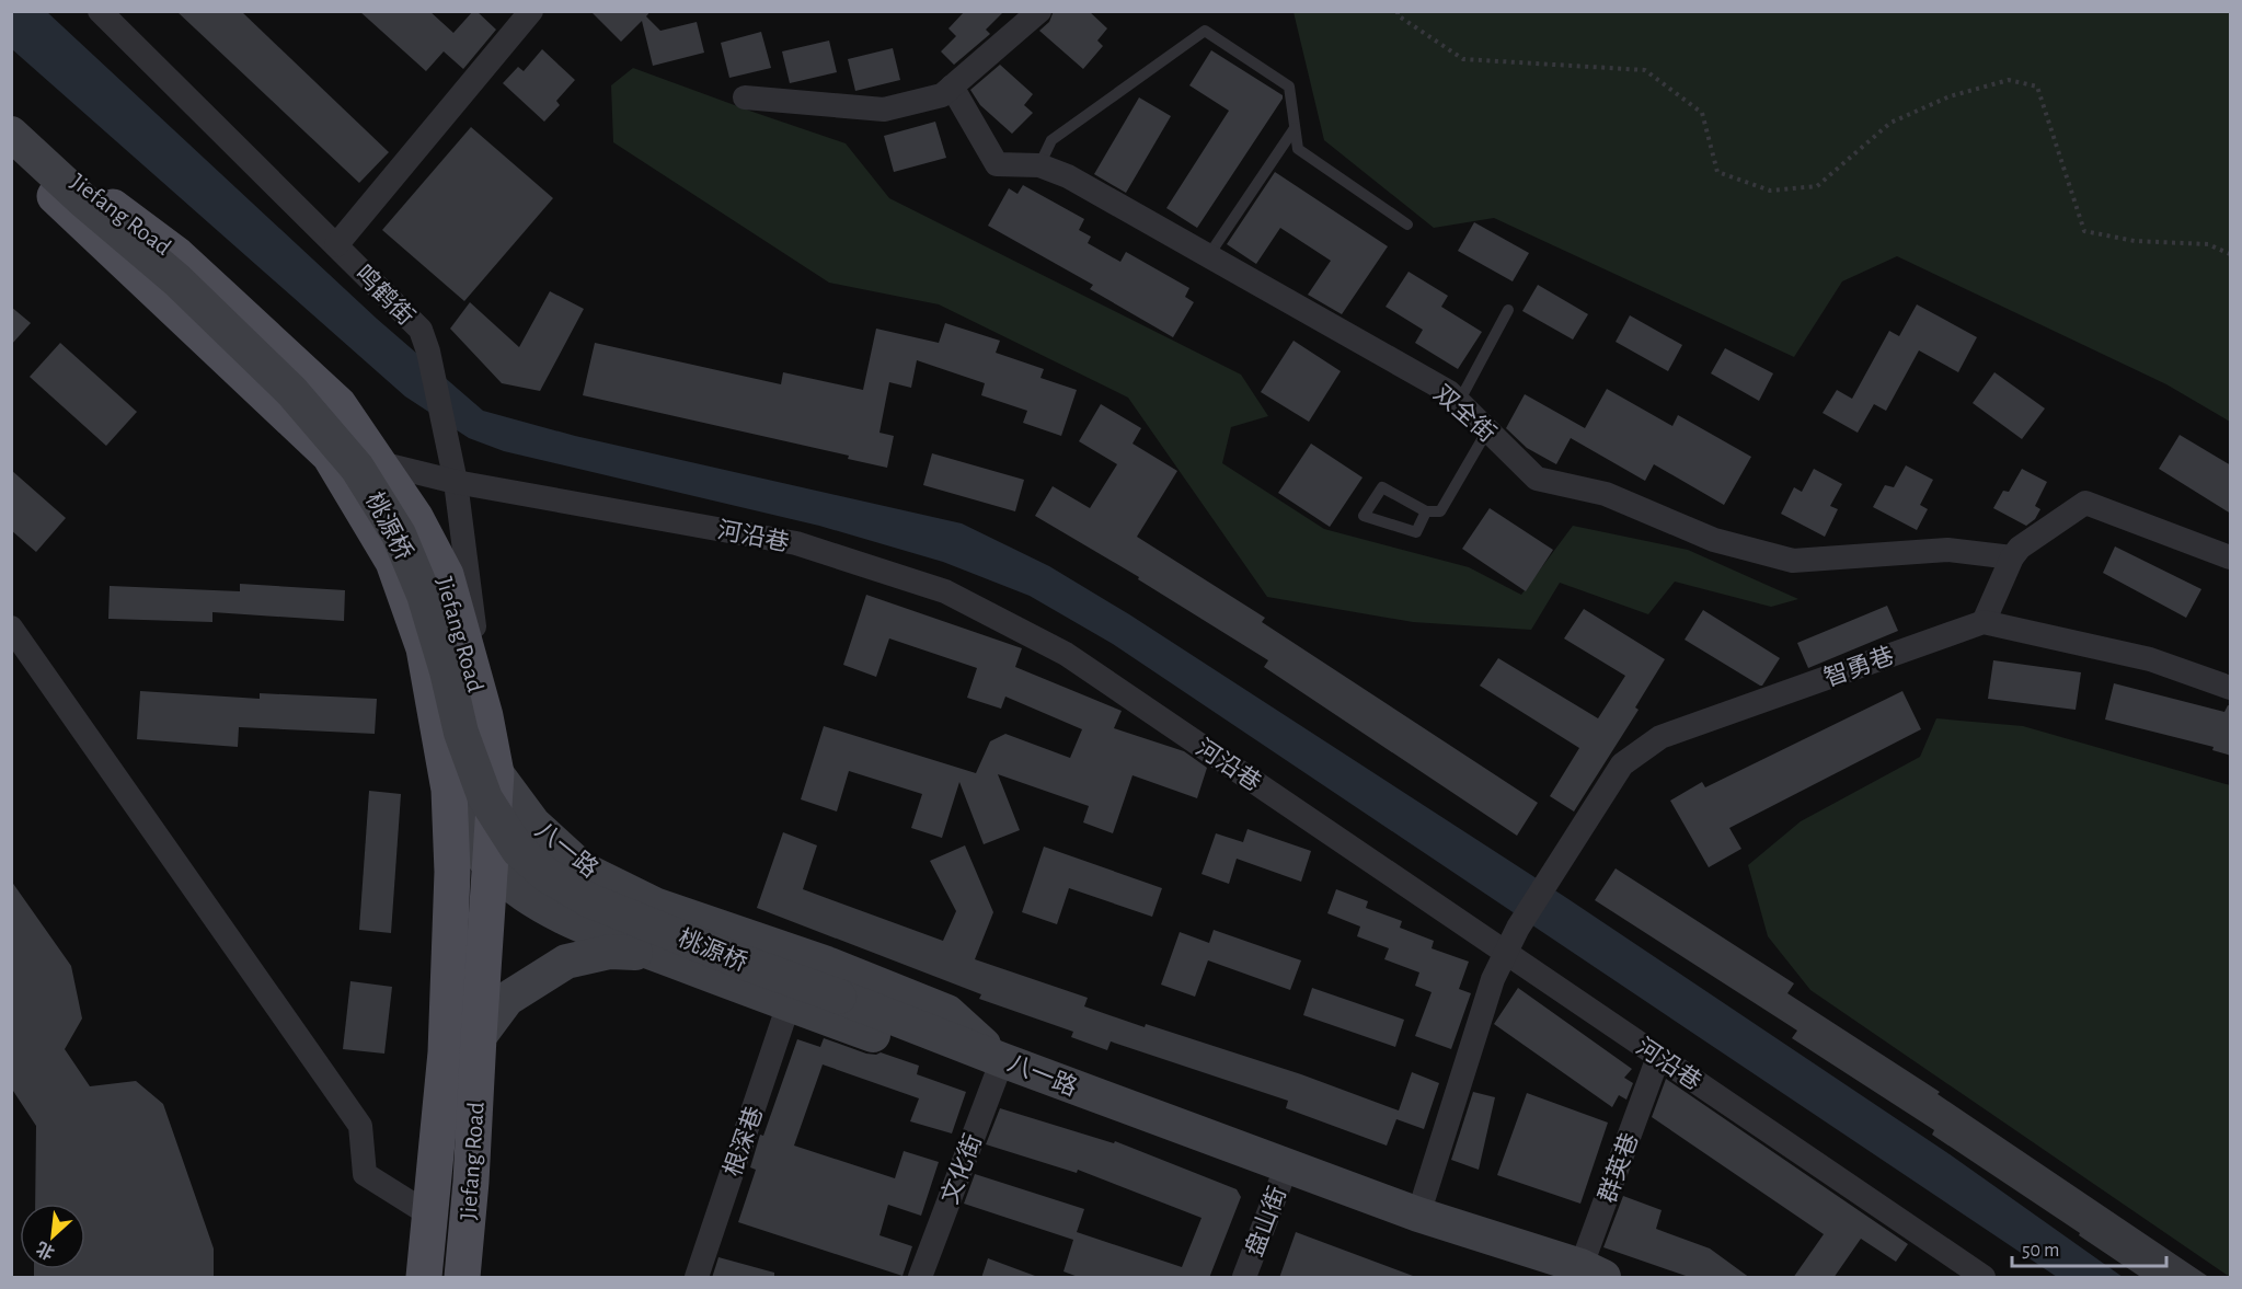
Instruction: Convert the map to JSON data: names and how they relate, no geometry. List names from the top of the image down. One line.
{"streets":{"main road":["Jiefang Road","桃源桥","八一路"],"street":["鸣鹤街","双全街","河沿巷","智勇巷","根深巷","群英巷","文化街","盘山街"]},"crossings":[["Jiefang Road","鸣鹤街"],["Jiefang Road","桃源桥"],["Jiefang Road","河沿巷"],["Jiefang Road","八一路"],["鸣鹤街","河沿巷"],["桃源桥","八一路"],["桃源桥","文化街"],["河沿巷","智勇巷"],["河沿巷","群英巷"],["智勇巷","八一路"],["八一路","群英巷"],["八一路","文化街"],["八一路","盘山街"]],"scale_bar":"50 m","north":"bottom left"}
